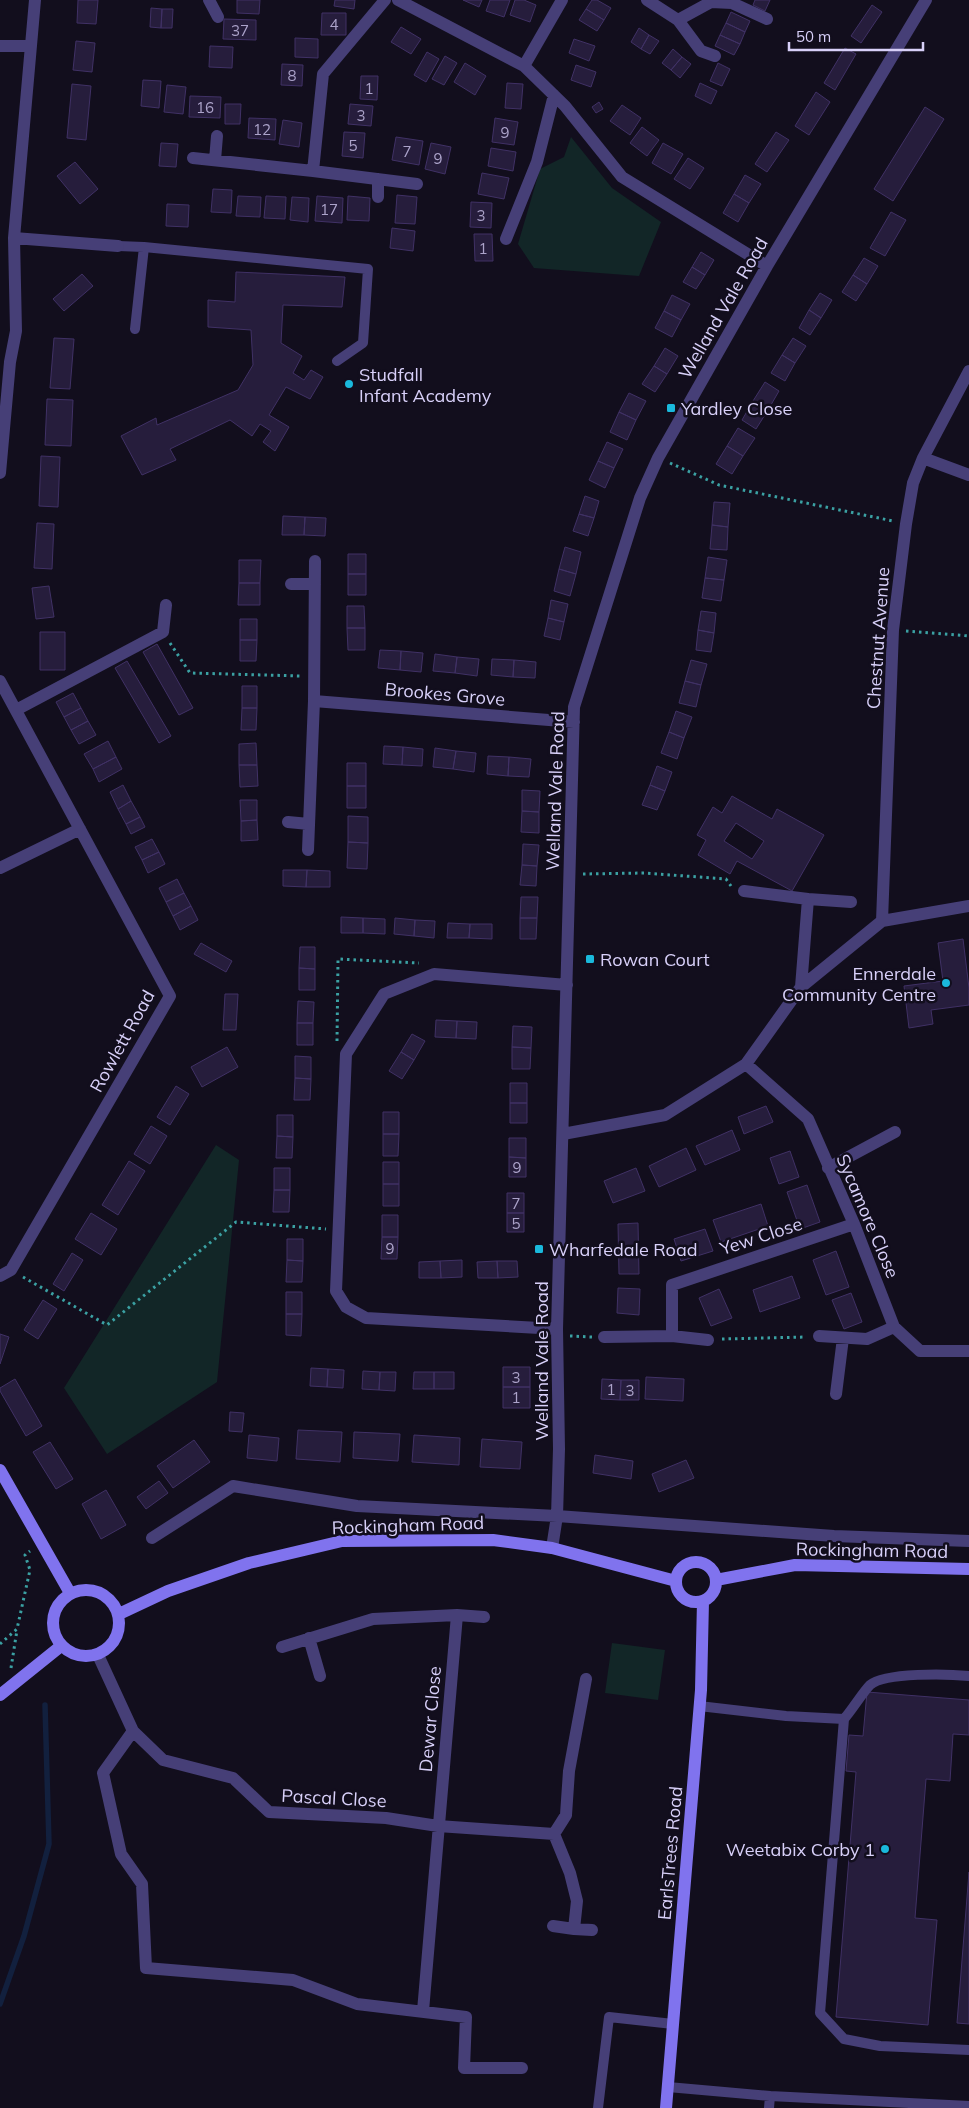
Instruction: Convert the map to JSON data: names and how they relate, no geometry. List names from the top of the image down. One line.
{"streets":{"street":["Welland Vale Road","Chestnut Avenue","Brookes Grove","Rowlett Road","Sycamore Close","Yew Close","Rockingham Road","Dewar Close","Pascal Close","EarlsTrees Road"]},"crossings":[["Welland Vale Road","Brookes Grove"],["Welland Vale Road","Rockingham Road"],["Sycamore Close","Yew Close"],["Rockingham Road","Pascal Close"],["Rockingham Road","EarlsTrees Road"],["Dewar Close","Pascal Close"]],"places":{"other":["Studfall Infant Academy","Ennerdale Community Centre","Weetabix Corby 1"],"transit":["Yardley Close","Rowan Court","Wharfedale Road"]},"house_numbers":["4","37","8","1","16","3","12","9","5","7","9","17","3","1","9","7","5","9","3","1","3","1"],"scale_bar":"50 m"}
